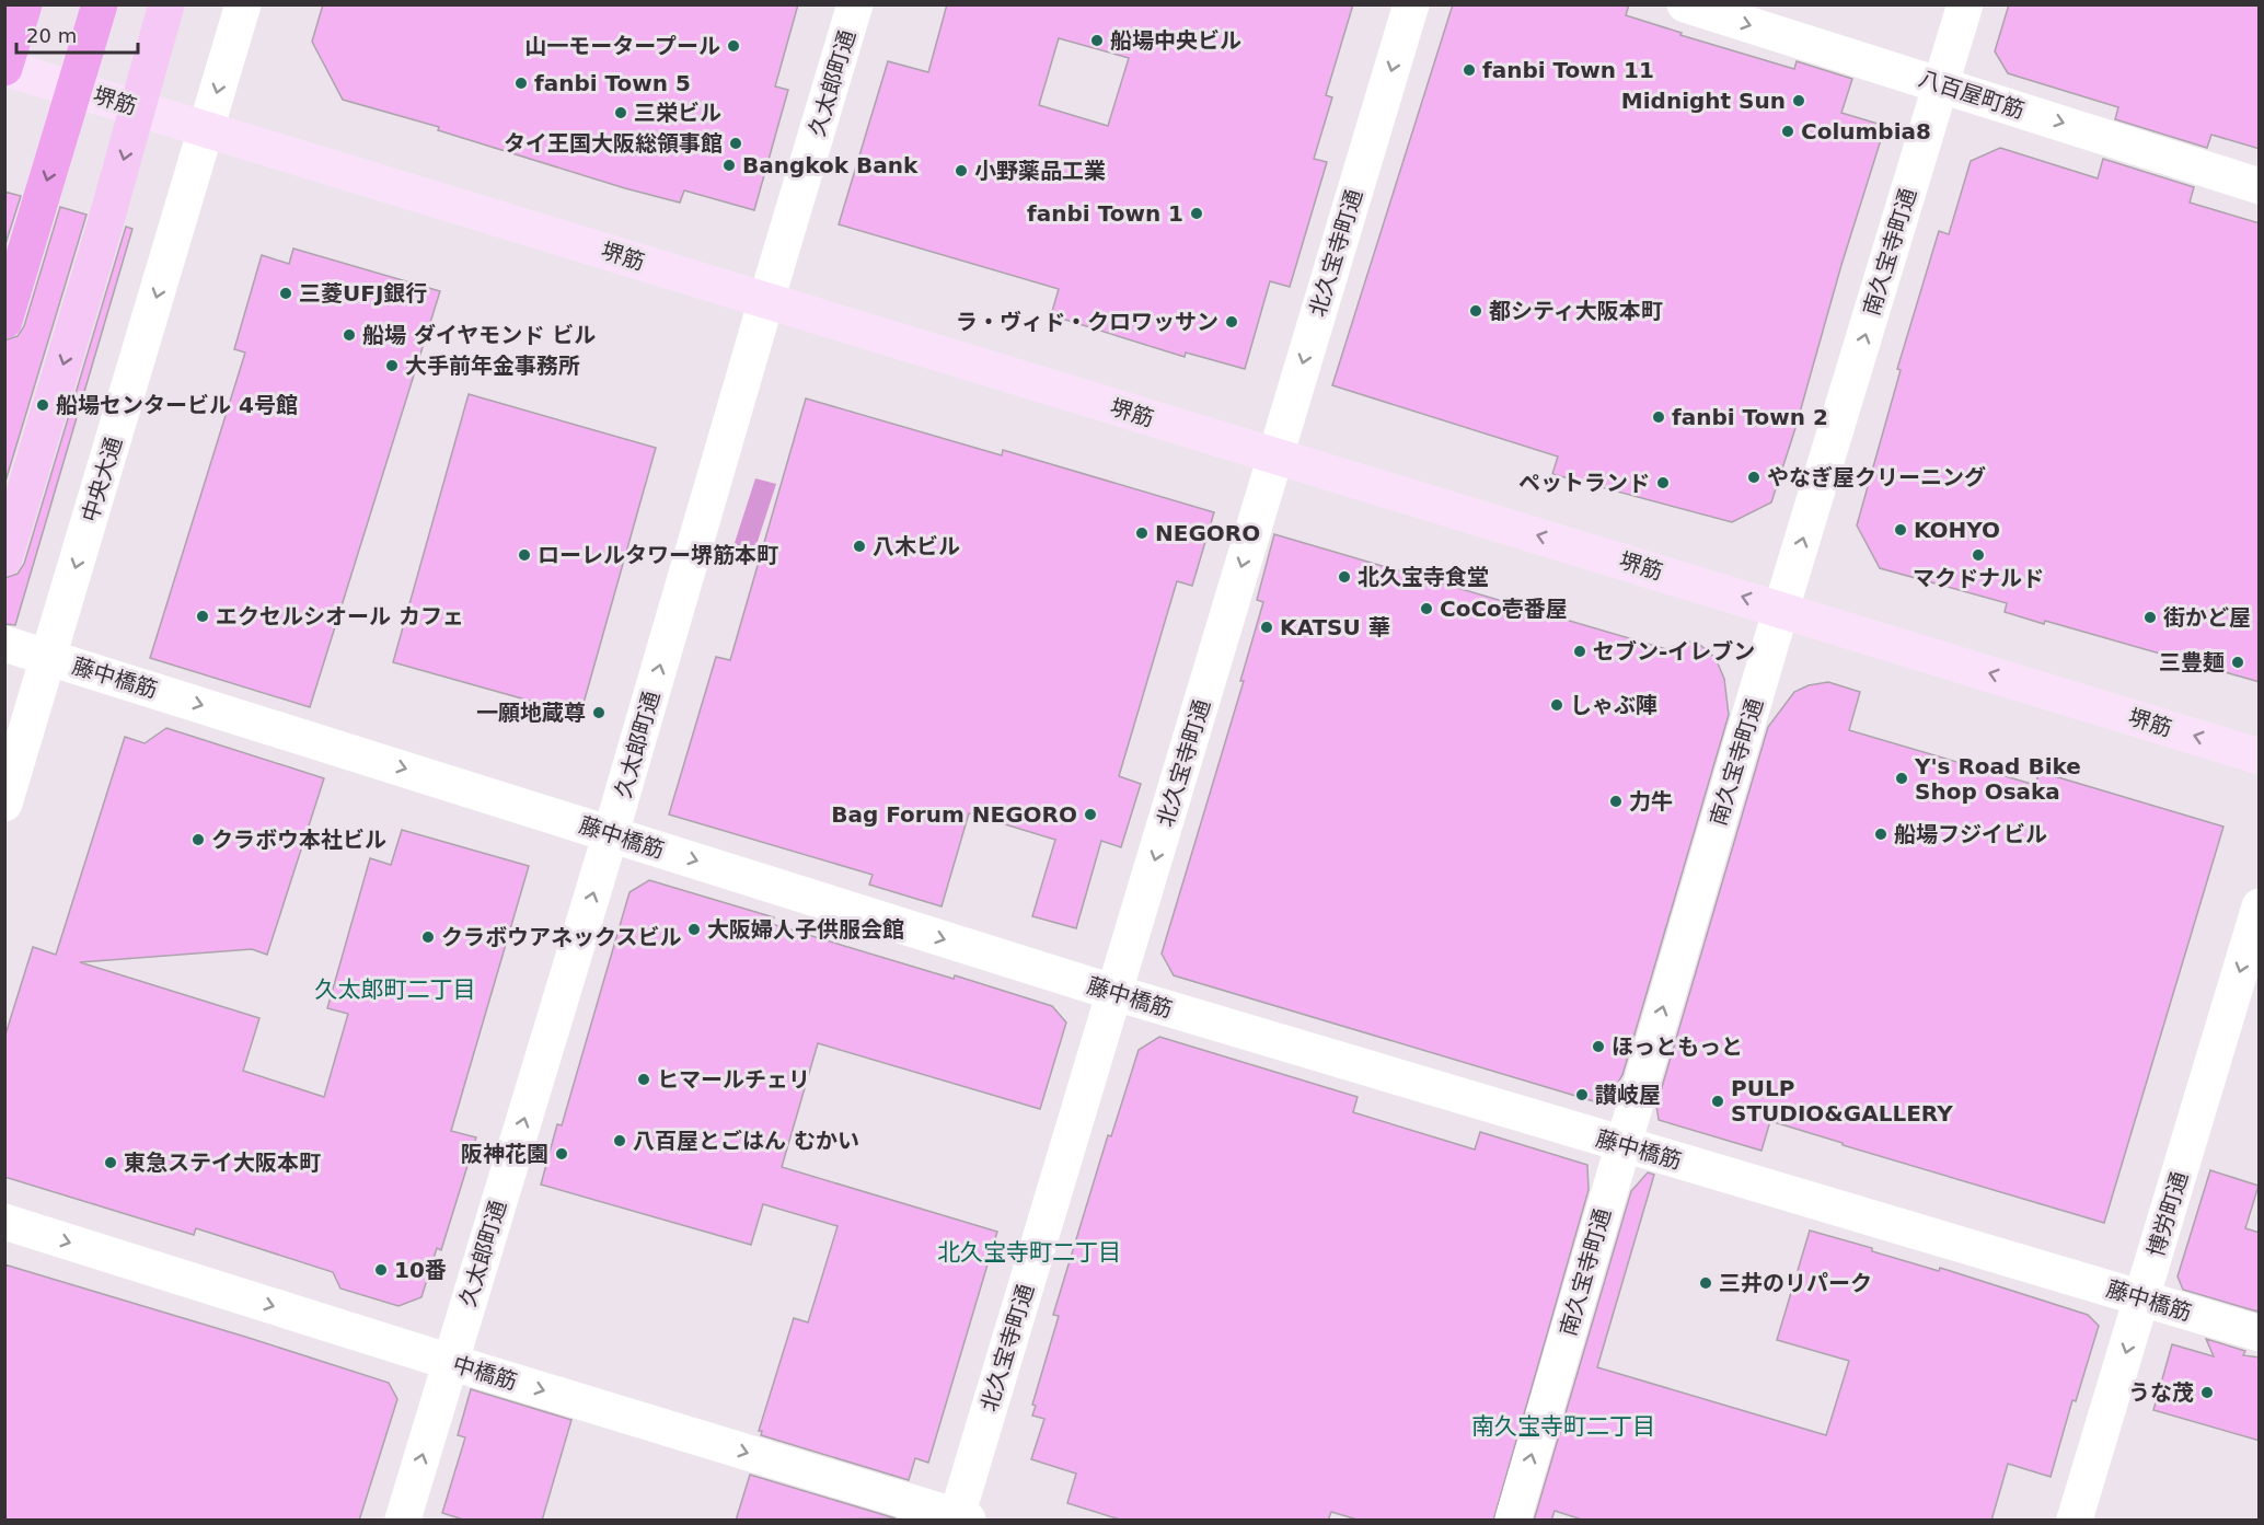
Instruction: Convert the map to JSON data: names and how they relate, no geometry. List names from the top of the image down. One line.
{"streets":{"main road":["堺筋"],"street":["久太郎町通","八百屋町筋","南久宝寺町通","北久宝寺町通","中央大通","藤中橋筋","博労町通","中橋筋"]},"crossings":[["久太郎町通","堺筋"],["久太郎町通","藤中橋筋"],["久太郎町通","中橋筋"],["八百屋町筋","南久宝寺町通"],["堺筋","南久宝寺町通"],["堺筋","北久宝寺町通"],["堺筋","中央大通"],["南久宝寺町通","藤中橋筋"],["北久宝寺町通","藤中橋筋"],["北久宝寺町通","中橋筋"],["中央大通","藤中橋筋"],["藤中橋筋","博労町通"]],"one_way":["久太郎町通","八百屋町筋","堺筋","南久宝寺町通","北久宝寺町通","中央大通","藤中橋筋","博労町通","中橋筋"],"districts":["久太郎町二丁目","北久宝寺町二丁目","南久宝寺町二丁目"],"places":["船場中央ビル","山一モータープール","fanbi Town 11","fanbi Town 5","Midnight Sun","三栄ビル","Columbia8","タイ王国大阪総領事館","Bangkok Bank","小野薬品工業","fanbi Town 1","三菱UFJ銀行","都シティ大阪本町","ラ・ヴィド・クロワッサン","船場 ダイヤモンド ビル","大手前年金事務所","船場センタービル 4号館","fanbi Town 2","やなぎ屋クリーニング","ペットランド","KOHYO","NEGORO","八木ビル","ローレルタワー堺筋本町","マクドナルド","北久宝寺食堂","CoCo壱番屋","エクセルシオール カフェ","街かど屋","KATSU 華","セブン-イレブン","三豊麺","しゃぶ陣","一願地蔵尊","Y's Road Bike Shop Osaka","力牛","Bag Forum NEGORO","船場フジイビル","クラボウ本社ビル","大阪婦人子供服会館","クラボウアネックスビル","ほっともっと","ヒマールチェリ","讃岐屋","PULP STUDIO&GALLERY","八百屋とごはん むかい","阪神花園","東急ステイ大阪本町","10番","三井のリパーク","うな茂"],"scale_bar":"20 m"}
